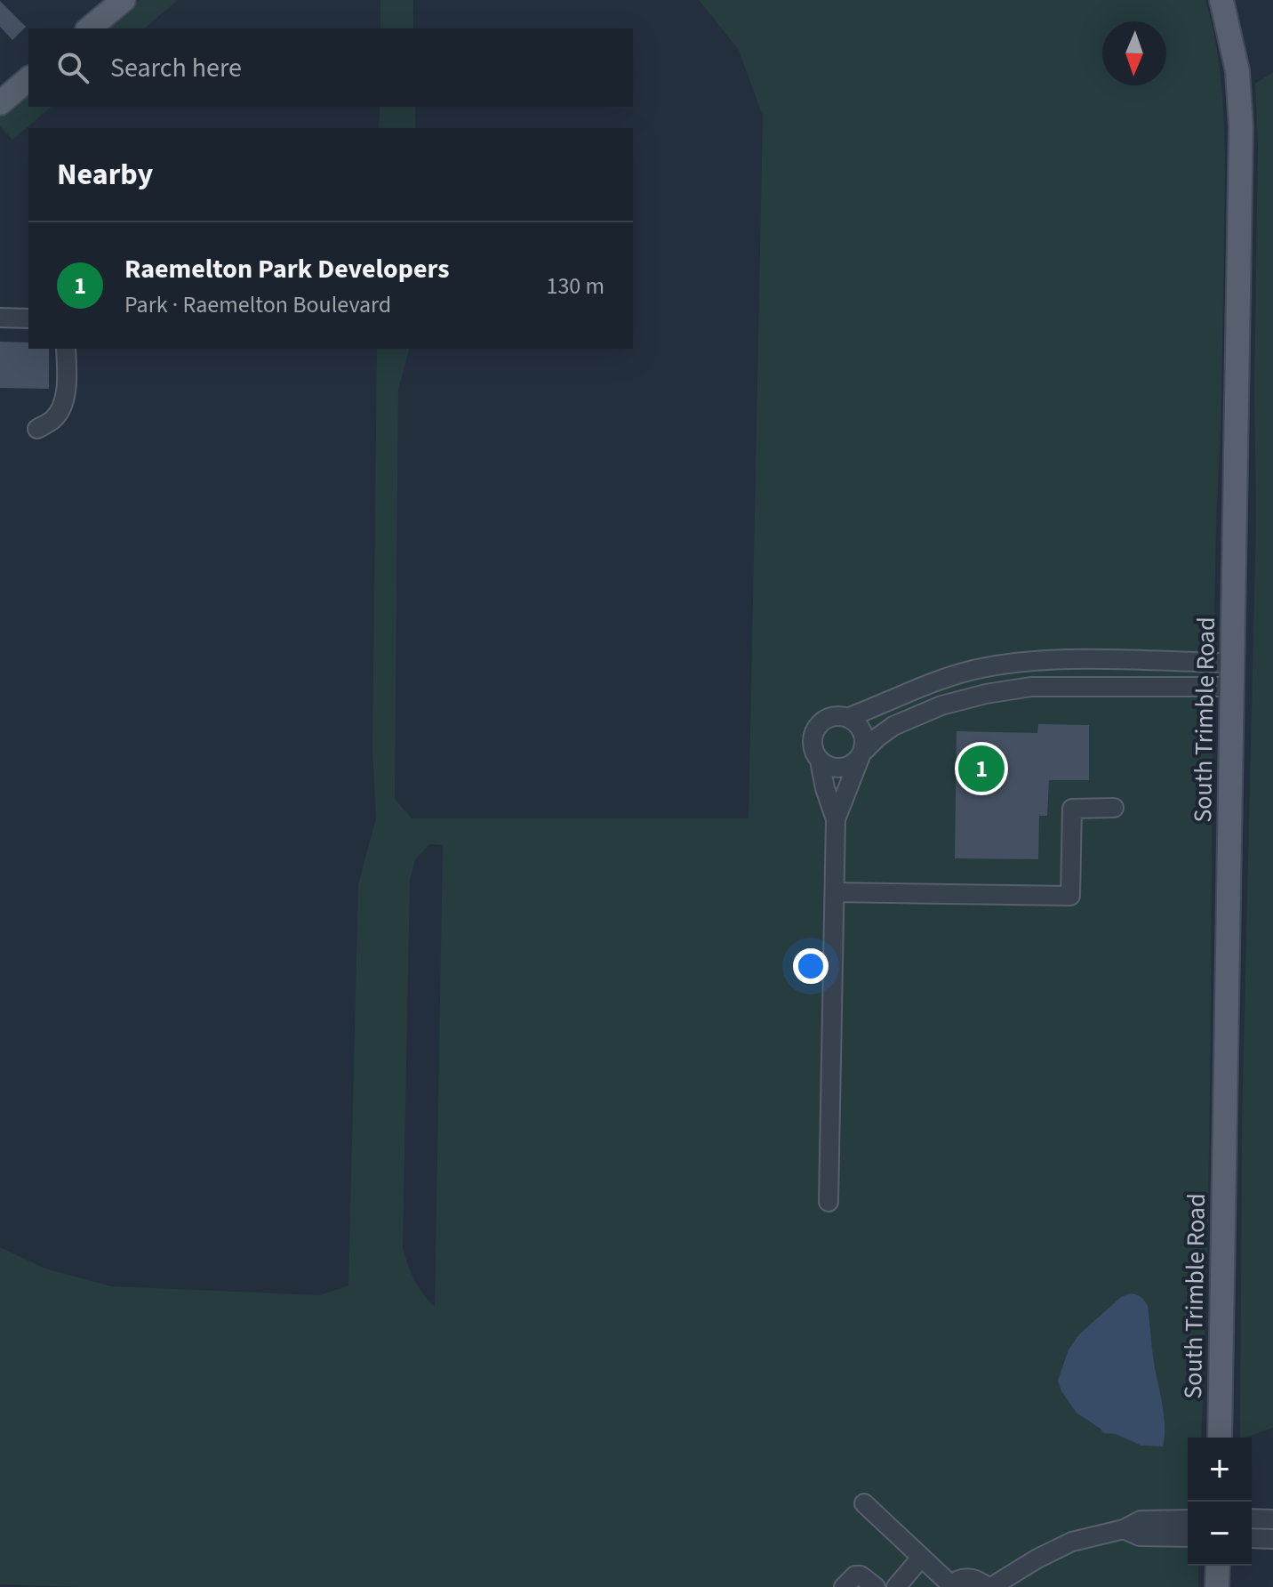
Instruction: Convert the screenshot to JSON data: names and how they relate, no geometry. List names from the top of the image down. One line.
{"streets":{"main road":["South Trimble Road"]},"north":"bottom","page":{"search":"Search here","heading":"Nearby","list":[{"mark":"1","name":"Raemelton Park Developers","note":"Park · Raemelton Boulevard","value":"130 m"}],"pins":"1","map_buttons":["+","−"]}}
